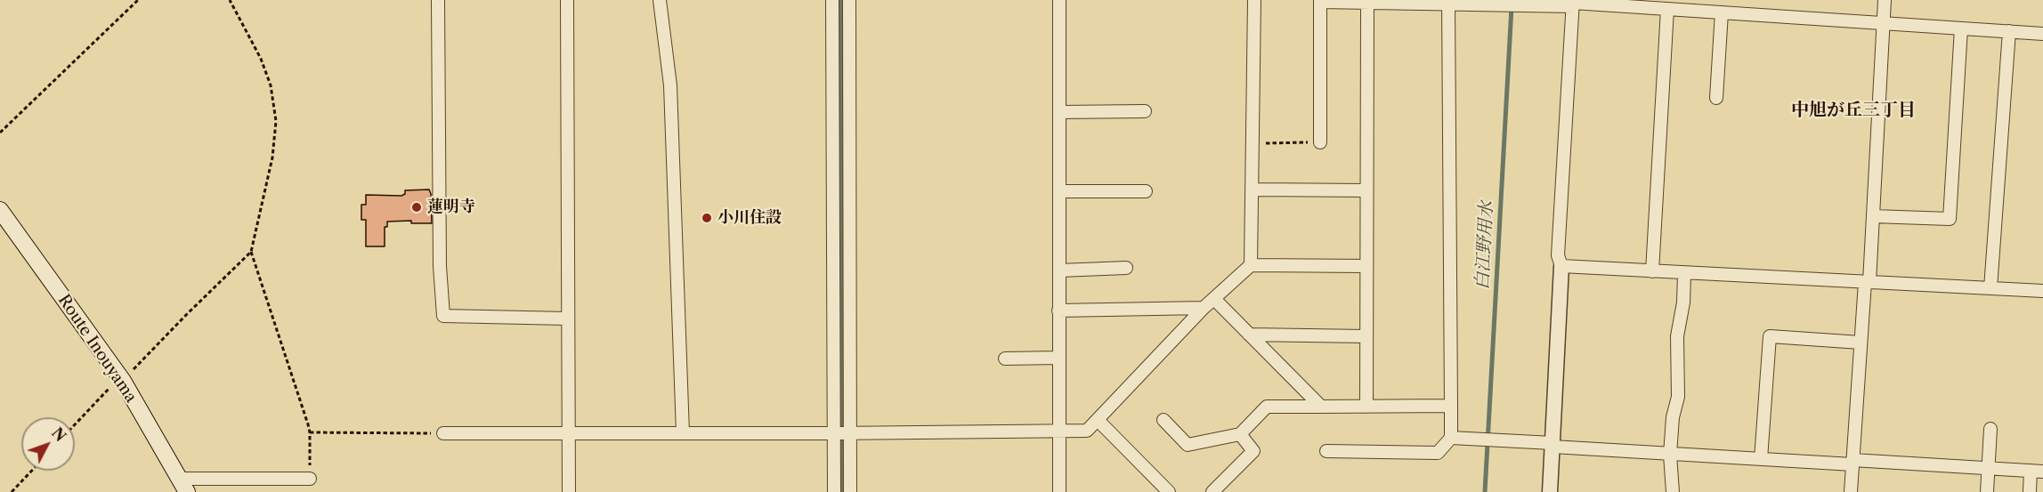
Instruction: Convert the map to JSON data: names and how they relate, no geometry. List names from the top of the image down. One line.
{"streets":{"main road":["Route Inouyama"]},"districts":["中旭が丘三丁目"],"water":["白江野用水"],"places":["蓮明寺","小川住設"],"north":"top right"}
